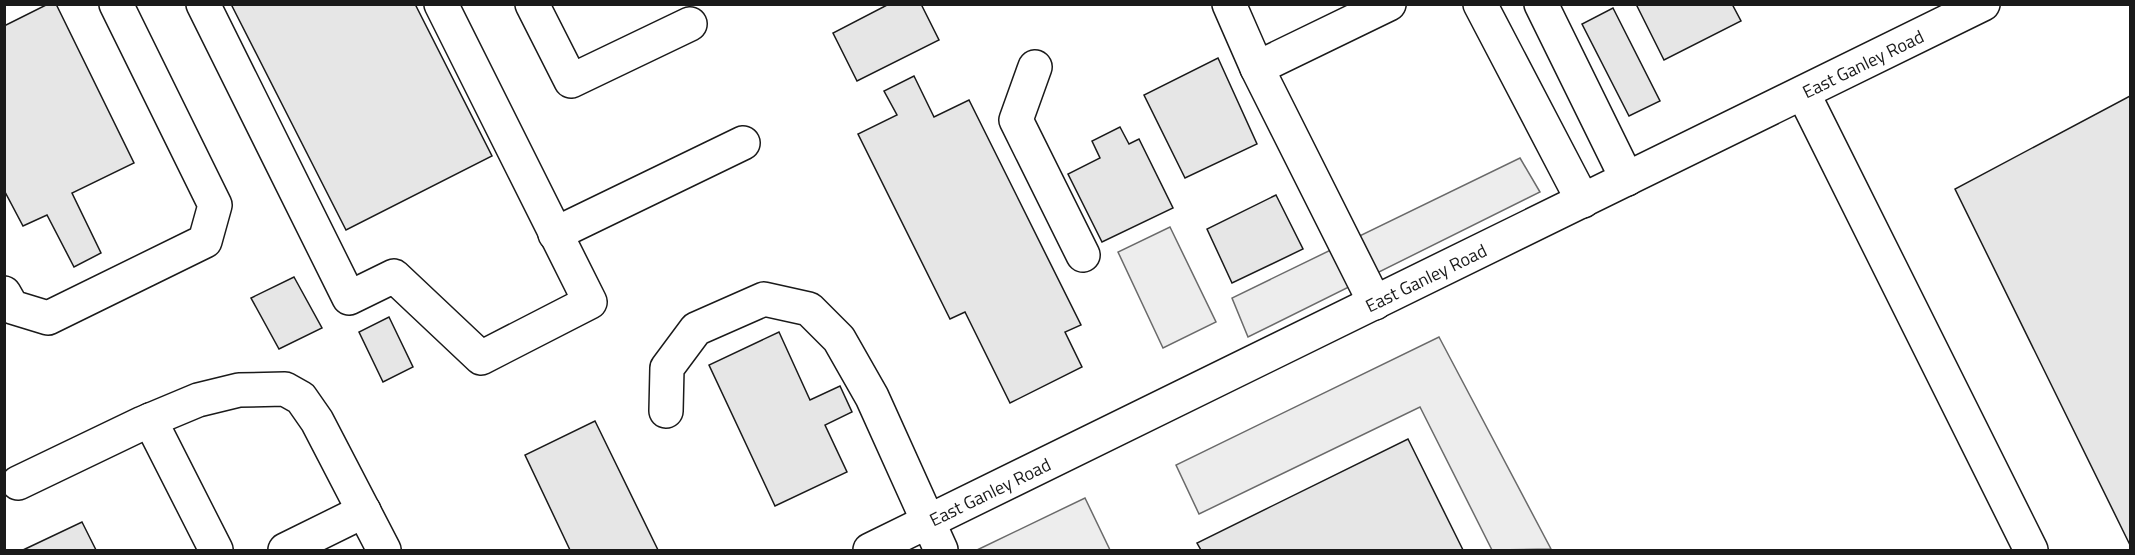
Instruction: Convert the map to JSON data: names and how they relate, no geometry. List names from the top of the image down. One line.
{"streets":{"street":["East Ganley Road"]}}
